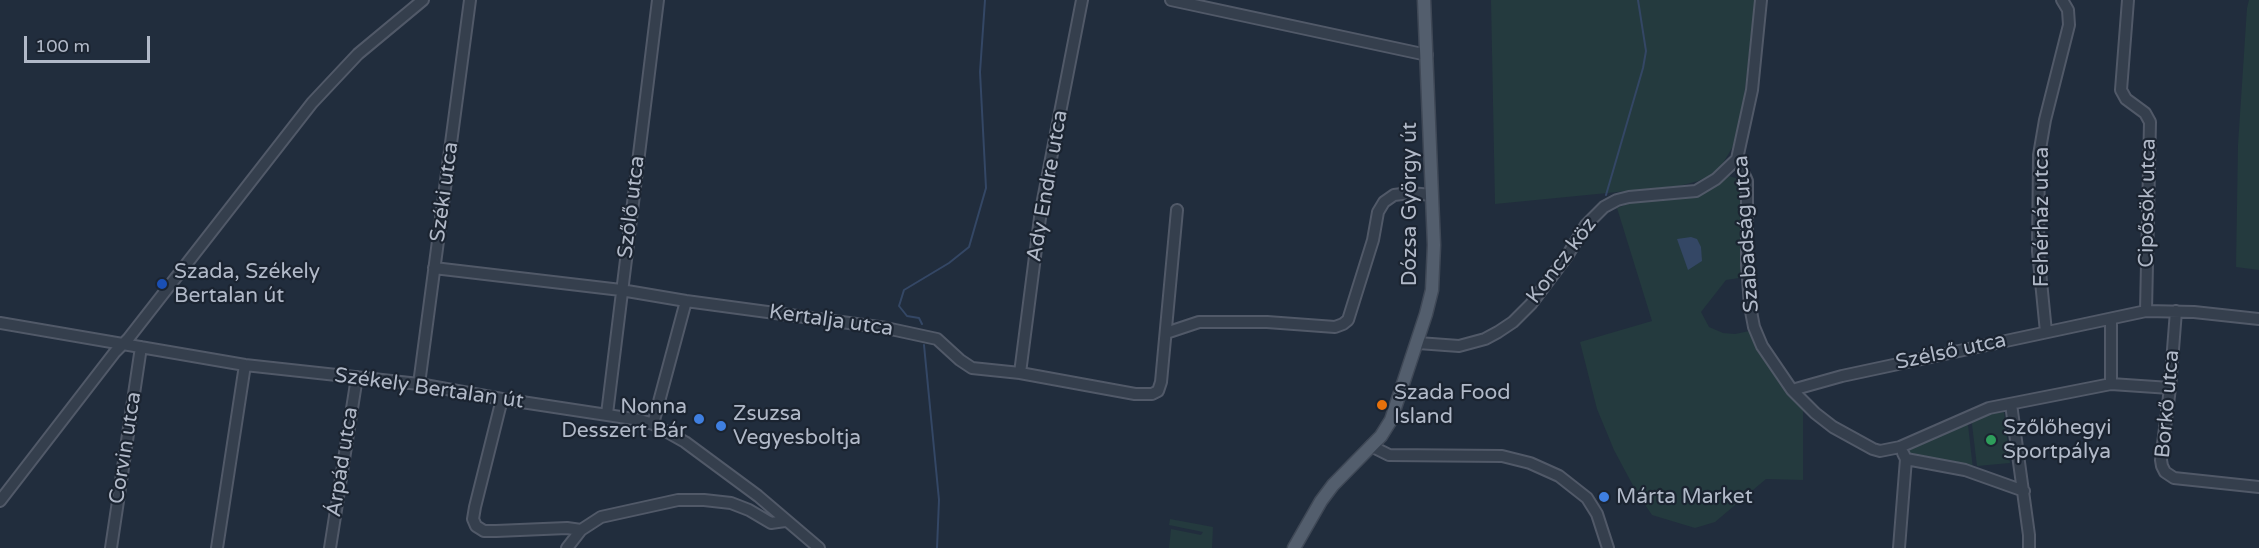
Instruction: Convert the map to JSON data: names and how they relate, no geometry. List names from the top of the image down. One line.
{"streets":{"main road":["Dózsa György út"],"street":["Ady Endre utca","Széki utca","Cipősök utca","Szőlő utca","Fehérház utca","Szabadság utca","Koncz köz","Kertalja utca","Szélső utca","Székely Bertalan út","Borkő utca","Corvin utca","Árpád utca"]},"crossings":[["Ady Endre utca","Kertalja utca"],["Széki utca","Kertalja utca"],["Széki utca","Székely Bertalan út"],["Cipősök utca","Szélső utca"],["Dózsa György út","Koncz köz"],["Szőlő utca","Kertalja utca"],["Szőlő utca","Székely Bertalan út"],["Fehérház utca","Szélső utca"],["Szabadság utca","Koncz köz"],["Szabadság utca","Szélső utca"],["Szabadság utca","Borkő utca"],["Szélső utca","Borkő utca"],["Székely Bertalan út","Corvin utca"],["Székely Bertalan út","Árpád utca"]],"places":["Szada, Székely Bertalan út","Szada Food Island","Nonna Desszert Bár","Zsuzsa Vegyesboltja","Szőlőhegyi Sportpálya","Márta Market"],"scale_bar":"100 m"}
